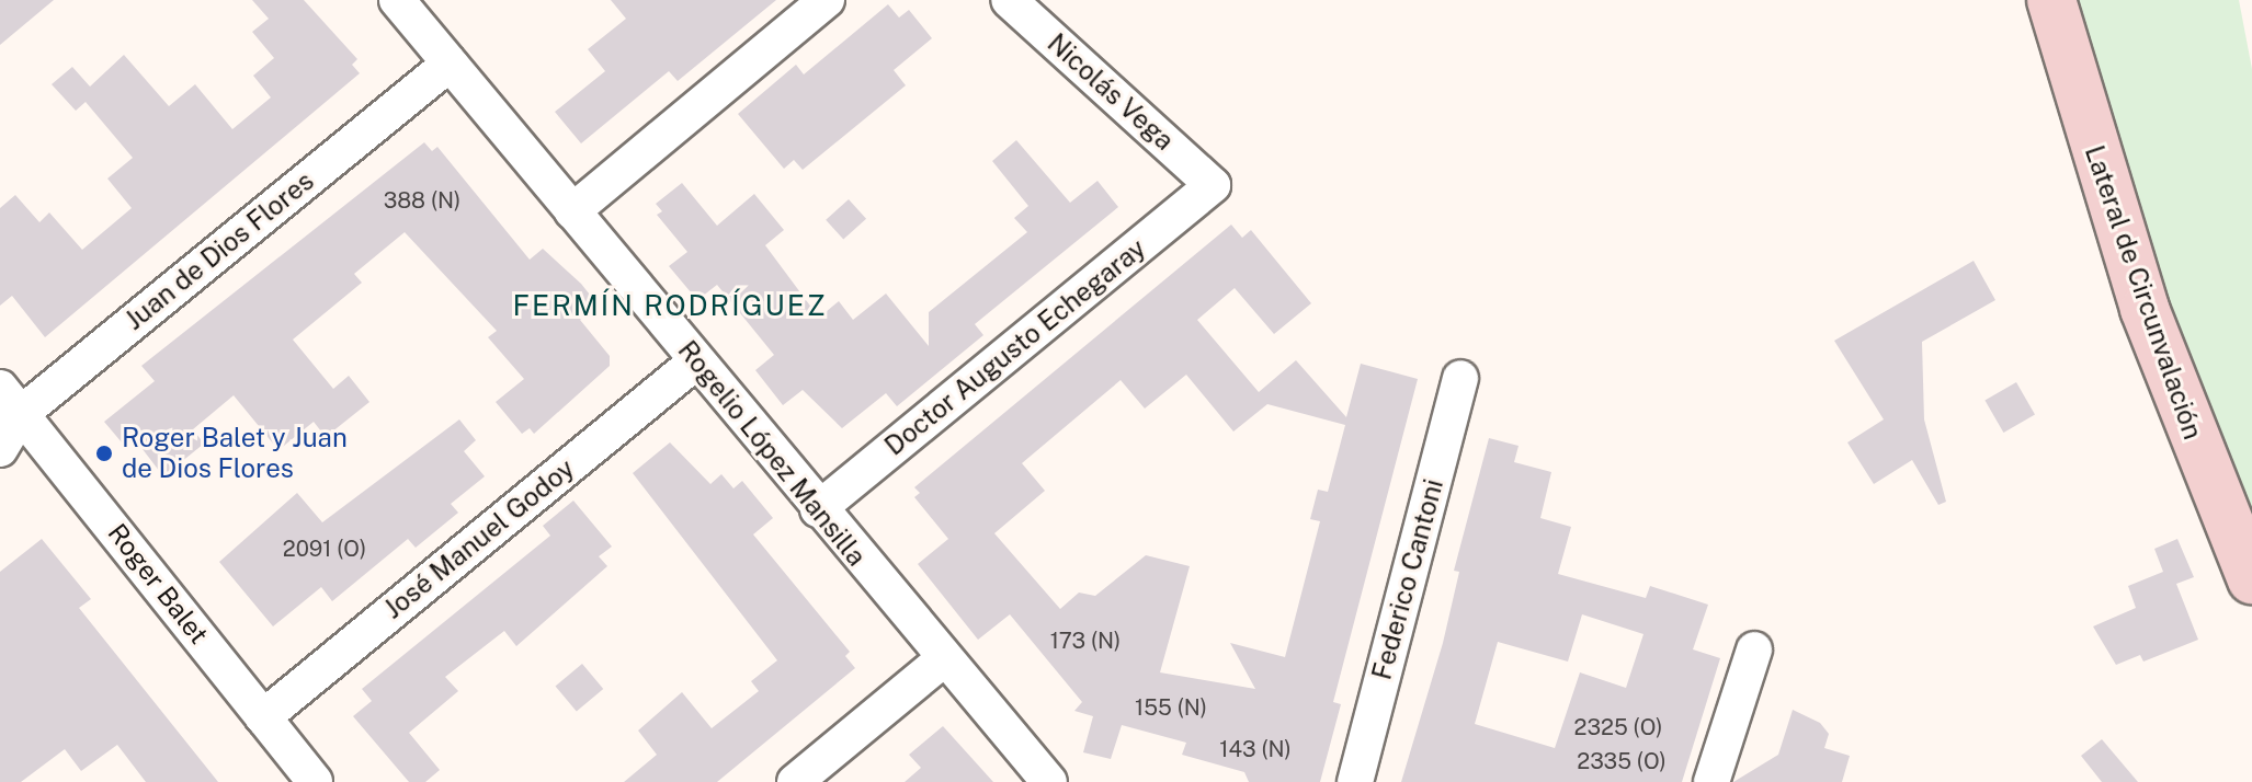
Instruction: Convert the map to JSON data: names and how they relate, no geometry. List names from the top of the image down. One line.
{"streets":{"street":["Nicolás Vega","Juan de Dios Flores","Lateral de Circunvalación","Doctor Augusto Echegaray","Rogelio López Mansilla","José Manuel Godoy","Federico Cantoni","Roger Balet"]},"crossings":[["Nicolás Vega","Doctor Augusto Echegaray"],["Juan de Dios Flores","Rogelio López Mansilla"],["Juan de Dios Flores","Roger Balet"],["Doctor Augusto Echegaray","Rogelio López Mansilla"],["Rogelio López Mansilla","José Manuel Godoy"],["José Manuel Godoy","Roger Balet"]],"districts":["FERMÍN RODRÍGUEZ"],"places":["Roger Balet y Juan de Dios Flores"],"house_numbers":["388 (N)","2091 (O)","173 (N)","155 (N)","2325 (O)","143 (N)","2335 (O)"]}
